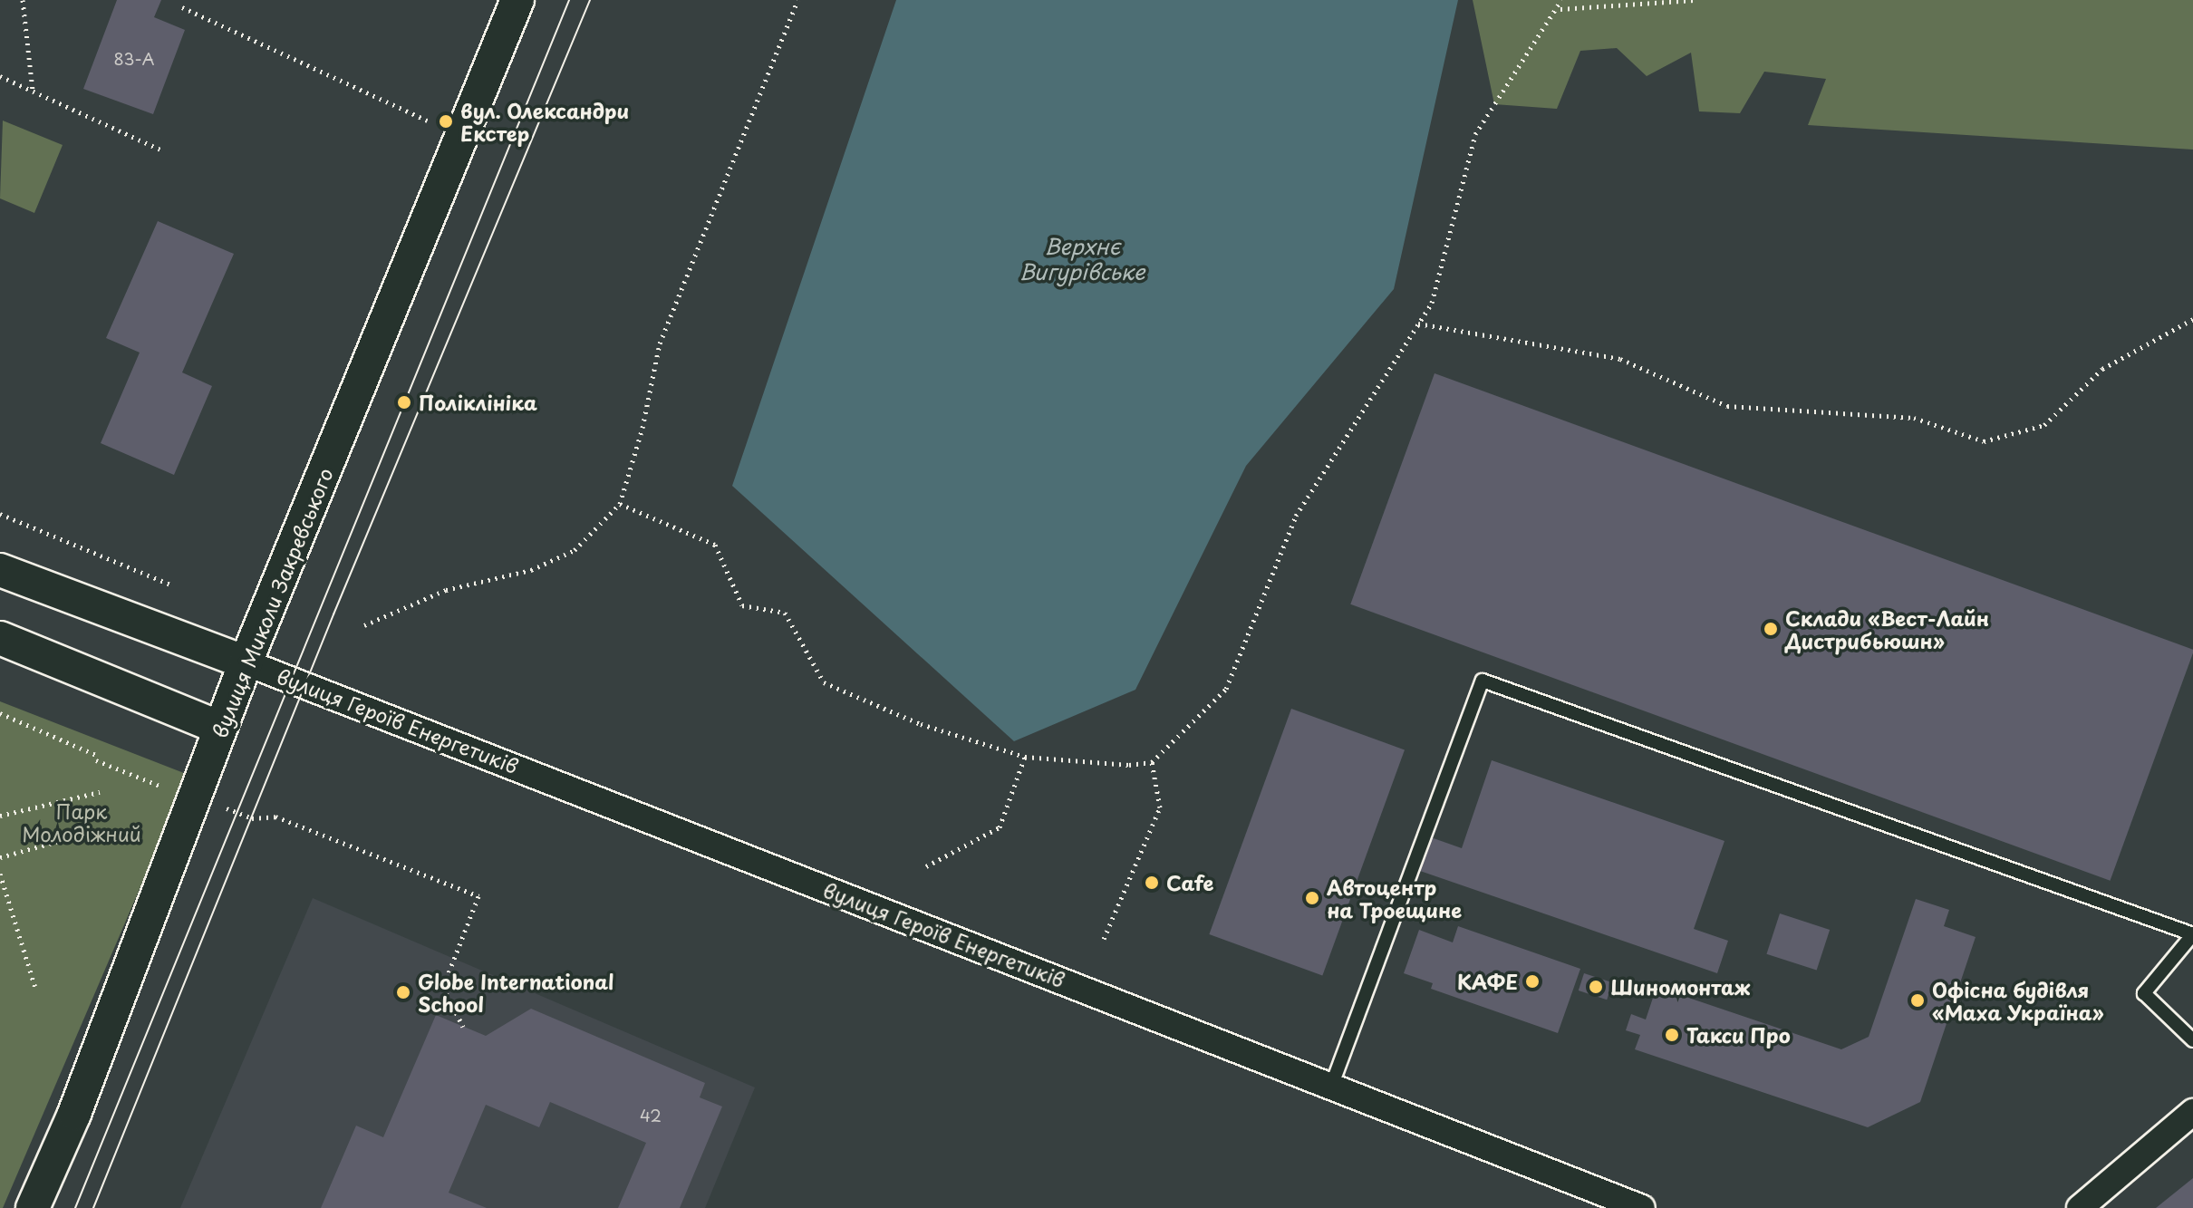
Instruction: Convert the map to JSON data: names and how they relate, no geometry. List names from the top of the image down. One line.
{"streets":{"street":["вулиця Миколи Закревського","вулиця Героїв Енергетиків"]},"crossings":[["вулиця Миколи Закревського","вулиця Героїв Енергетиків"]],"water":["Верхнє Вигурівське"],"parks":["Парк Молодіжний"],"places":["вул. Олександри Екстер","Поліклініка","Склади «Вест-Лайн Дистрибьюшн»","Cafe","Автоцентр на Троещине","КАФЕ","Шиномонтаж","Globe International School","Офісна будівля «Маха Україна»","Такси Про"],"house_numbers":["83-А","42"]}
